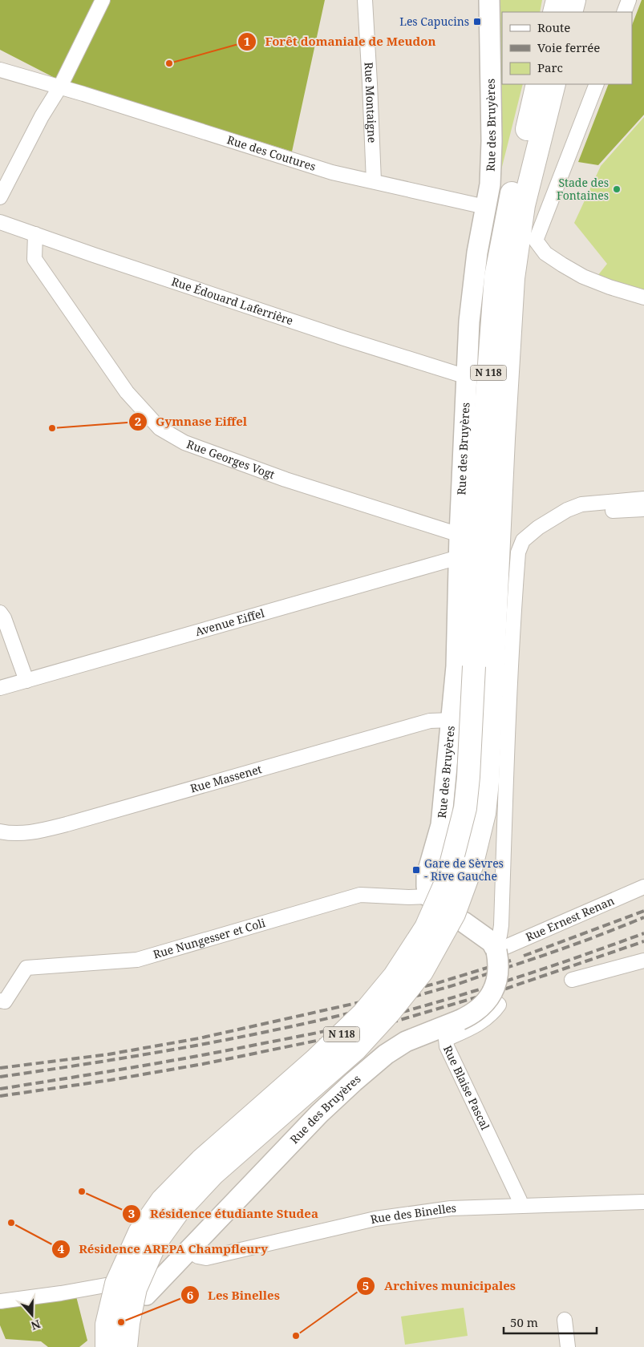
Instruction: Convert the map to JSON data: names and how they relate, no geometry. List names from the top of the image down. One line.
{"streets":{"highway":["N 118"],"street":["Rue Montaigne","Rue des Bruyères","Rue des Coutures","Rue Édouard Laferrière","Rue Georges Vogt","Avenue Eiffel","Rue Massenet","Rue Ernest Renan","Rue Nungesser et Coli","Rue Blaise Pascal","Rue des Binelles"]},"crossings":[["Rue Montaigne","Rue des Coutures"],["Rue des Bruyères","Rue des Coutures"],["Rue des Bruyères","Rue Édouard Laferrière"],["Rue des Bruyères","Rue Georges Vogt"],["Rue des Bruyères","Avenue Eiffel"],["Rue des Bruyères","Rue Massenet"],["Rue des Bruyères","Rue Ernest Renan"],["Rue des Bruyères","Rue Nungesser et Coli"],["Rue des Bruyères","Rue Blaise Pascal"],["Rue des Bruyères","Rue des Binelles"],["Rue Édouard Laferrière","Rue Georges Vogt"],["Rue Blaise Pascal","Rue des Binelles"]],"places":{"transit":["Les Capucins","Gare de Sèvres - Rive Gauche"],"other":["Forêt domaniale de Meudon","Stade des Fontaines","Gymnase Eiffel","Résidence étudiante Studea","Résidence AREPA Champfleury","Les Binelles","Archives municipales"]},"legend":["Route","Voie ferrée","Parc"],"scale_bar":"50 m","north":"bottom"}
